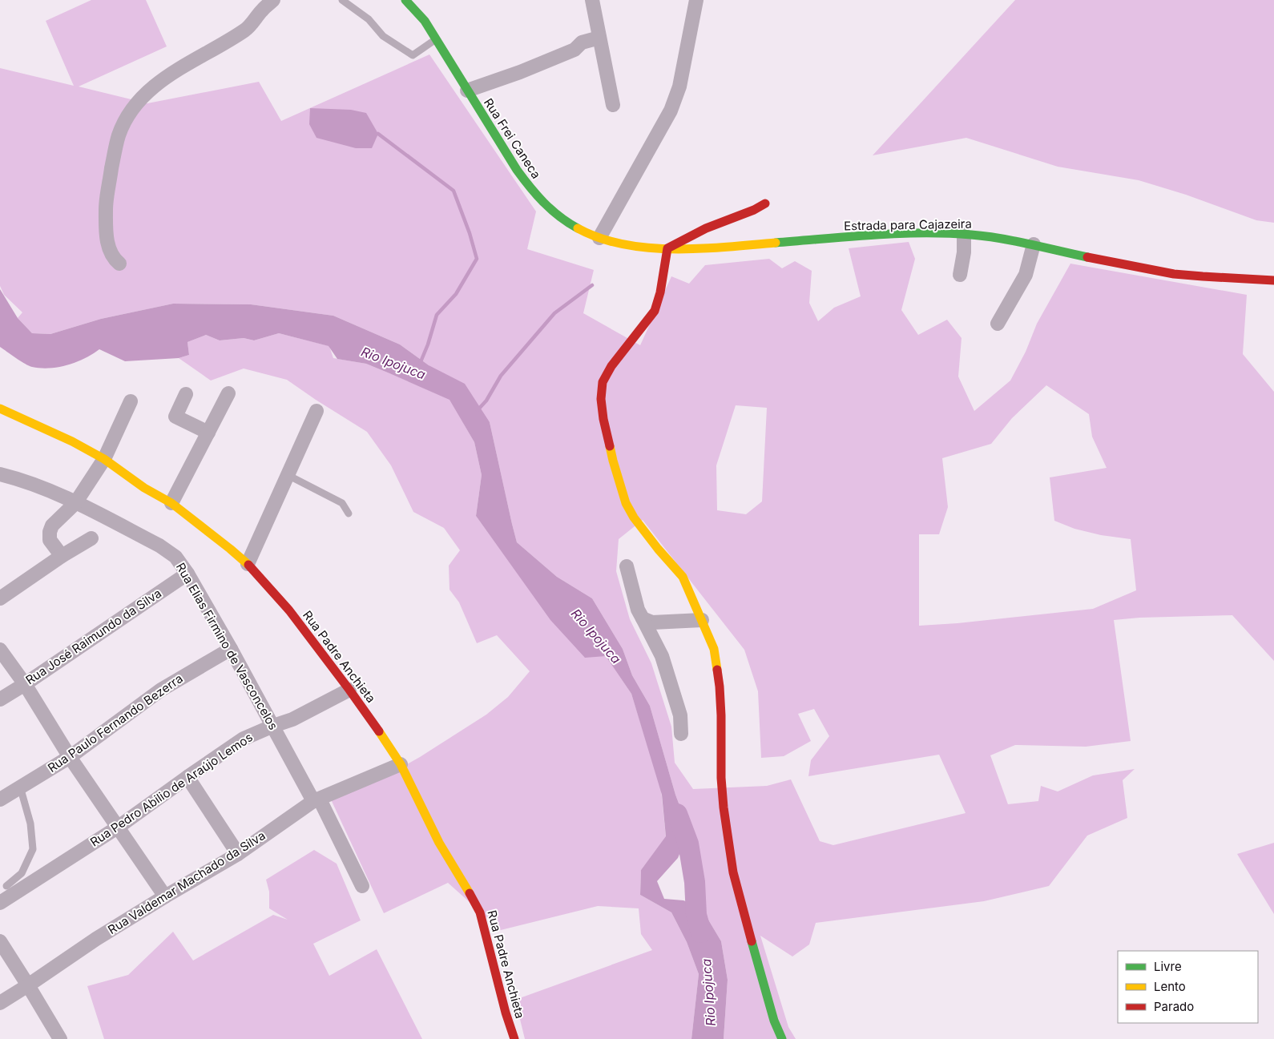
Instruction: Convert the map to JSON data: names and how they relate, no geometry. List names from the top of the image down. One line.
{"streets":{"street":["Rua Frei Caneca","Estrada para Cajazeira","Rua José Raimundo da Silva","Rua Elias Firmino de Vasconcelos","Rua Padre Anchieta","Rua Paulo Fernando Bezerra","Rua Pedro Abilio de Araújo Lemos","Rua Valdemar Machado da Silva"]},"crossings":[["Rua Frei Caneca","Estrada para Cajazeira"],["Rua José Raimundo da Silva","Rua Elias Firmino de Vasconcelos"],["Rua Elias Firmino de Vasconcelos","Rua Paulo Fernando Bezerra"],["Rua Elias Firmino de Vasconcelos","Rua Pedro Abilio de Araújo Lemos"],["Rua Elias Firmino de Vasconcelos","Rua Valdemar Machado da Silva"],["Rua Padre Anchieta","Rua Pedro Abilio de Araújo Lemos"],["Rua Padre Anchieta","Rua Valdemar Machado da Silva"]],"water":["Rio Ipojuca"],"legend":["Livre","Lento","Parado"]}
